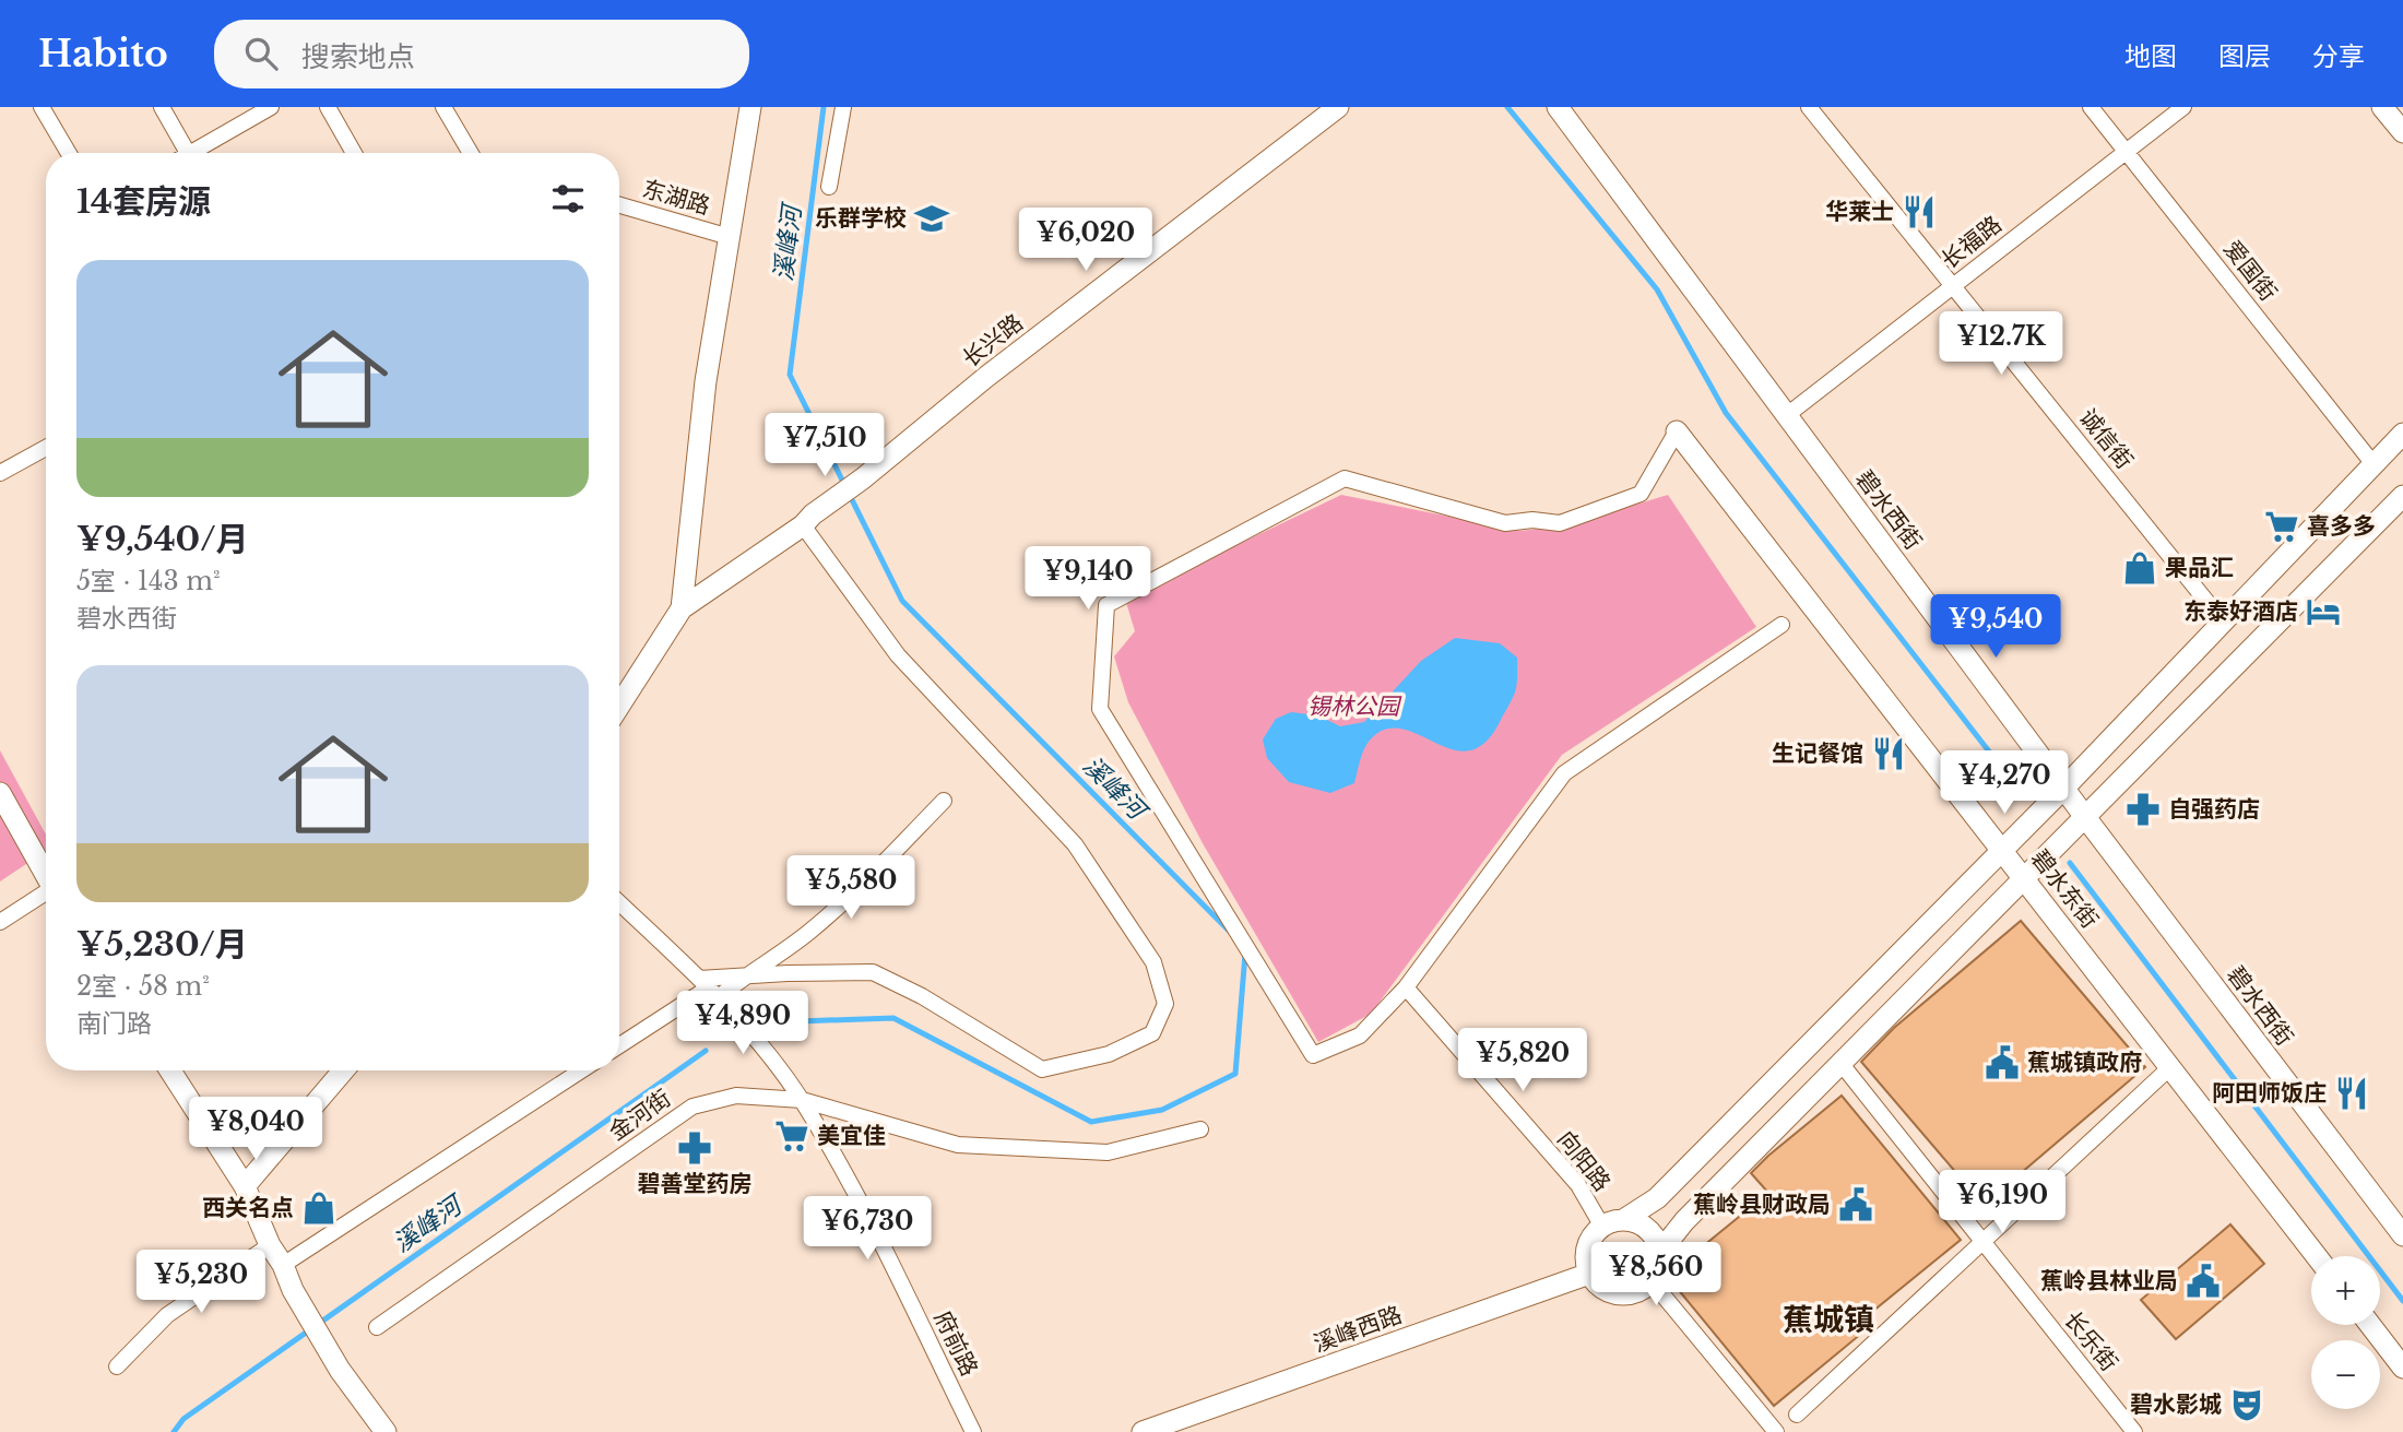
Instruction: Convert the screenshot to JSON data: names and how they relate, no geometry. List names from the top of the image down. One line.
{"streets":{"street":["东湖路","长福路","爱国街","长兴路","诚信街","碧水西街","碧水东街","金河街","向阳路","溪峰西路","长乐街","府前路"]},"crossings":[["长福路","爱国街"],["长福路","诚信街"],["长福路","碧水西街"],["金河街","府前路"],["向阳路","溪峰西路"]],"districts":["蕉城镇"],"water":["溪峰河"],"parks":["锡林公园"],"places":{"restaurant":["华莱士","生记餐馆","阿田师饭庄"],"school or university":["乐群学校"],"supermarket":["喜多多","美宜佳"],"shop":["果品汇","西关名点"],"hotel":["东泰好酒店"],"pharmacy":["自强药店","碧善堂药房"],"public building":["蕉城镇政府","蕉岭县财政局","蕉岭县林业局"],"theatre":["碧水影城"]},"page":{"header":"Habito","search":"搜索地点","nav":["地图","图层","分享"],"heading":"14套房源","price":["¥6,020","¥12.7K","¥7,510","¥9,140","¥9,540","¥4,270","¥5,580","¥4,890","¥5,820","¥8,040","¥6,190","¥6,730","¥8,560","¥5,230"],"list":[{"name":"¥9,540/月","note":"5室 · 143 m² · 碧水西街"},{"name":"¥5,230/月","note":"2室 · 58 m² · 南门路"}],"map_buttons":["+","−"]}}
